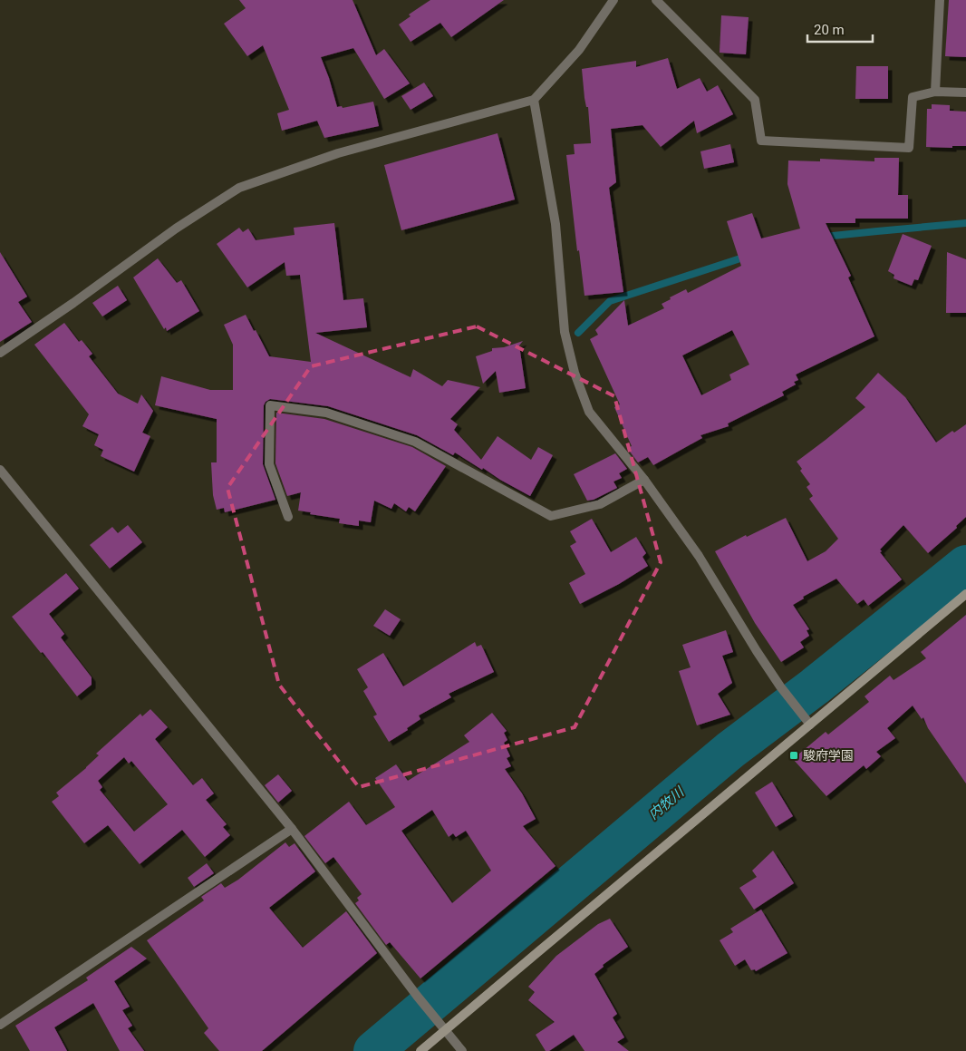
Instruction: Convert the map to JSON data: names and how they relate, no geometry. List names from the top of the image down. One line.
{"water":["内牧川"],"places":{"transit":["駿府学園"]},"scale_bar":"20 m"}
